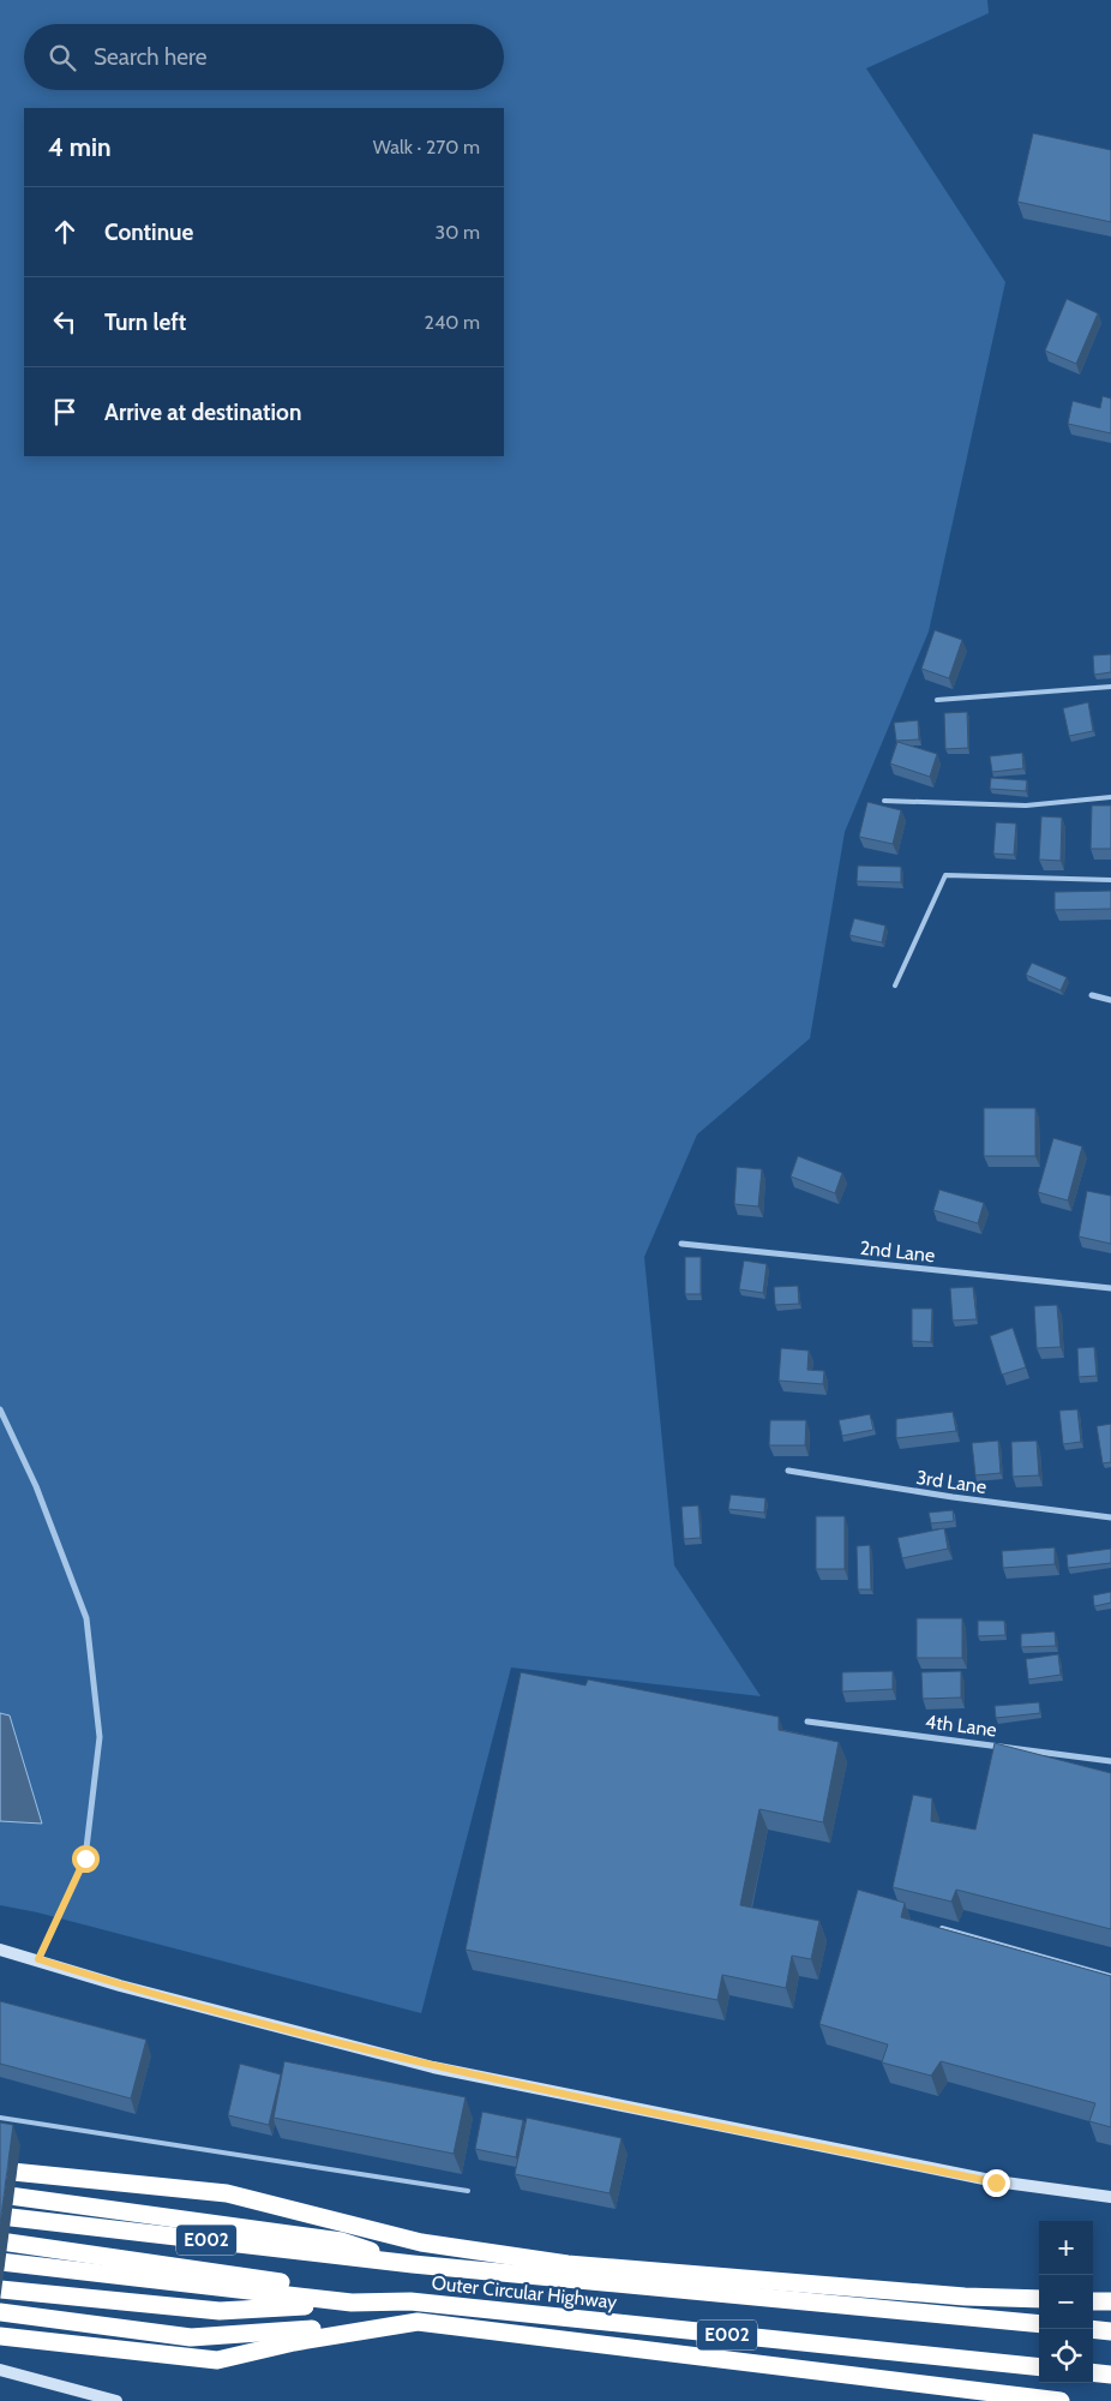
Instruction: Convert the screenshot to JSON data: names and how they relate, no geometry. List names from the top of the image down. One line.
{"streets":{"highway":["E002","Outer Circular Highway"],"street":["2nd Lane","3rd Lane","4th Lane"]},"page":{"search":"Search here","heading":["4 min","Walk · 270 m"],"list":[["Continue","30 m"],["Turn left","240 m"],"Arrive at destination"],"map_buttons":["+","−"]}}
